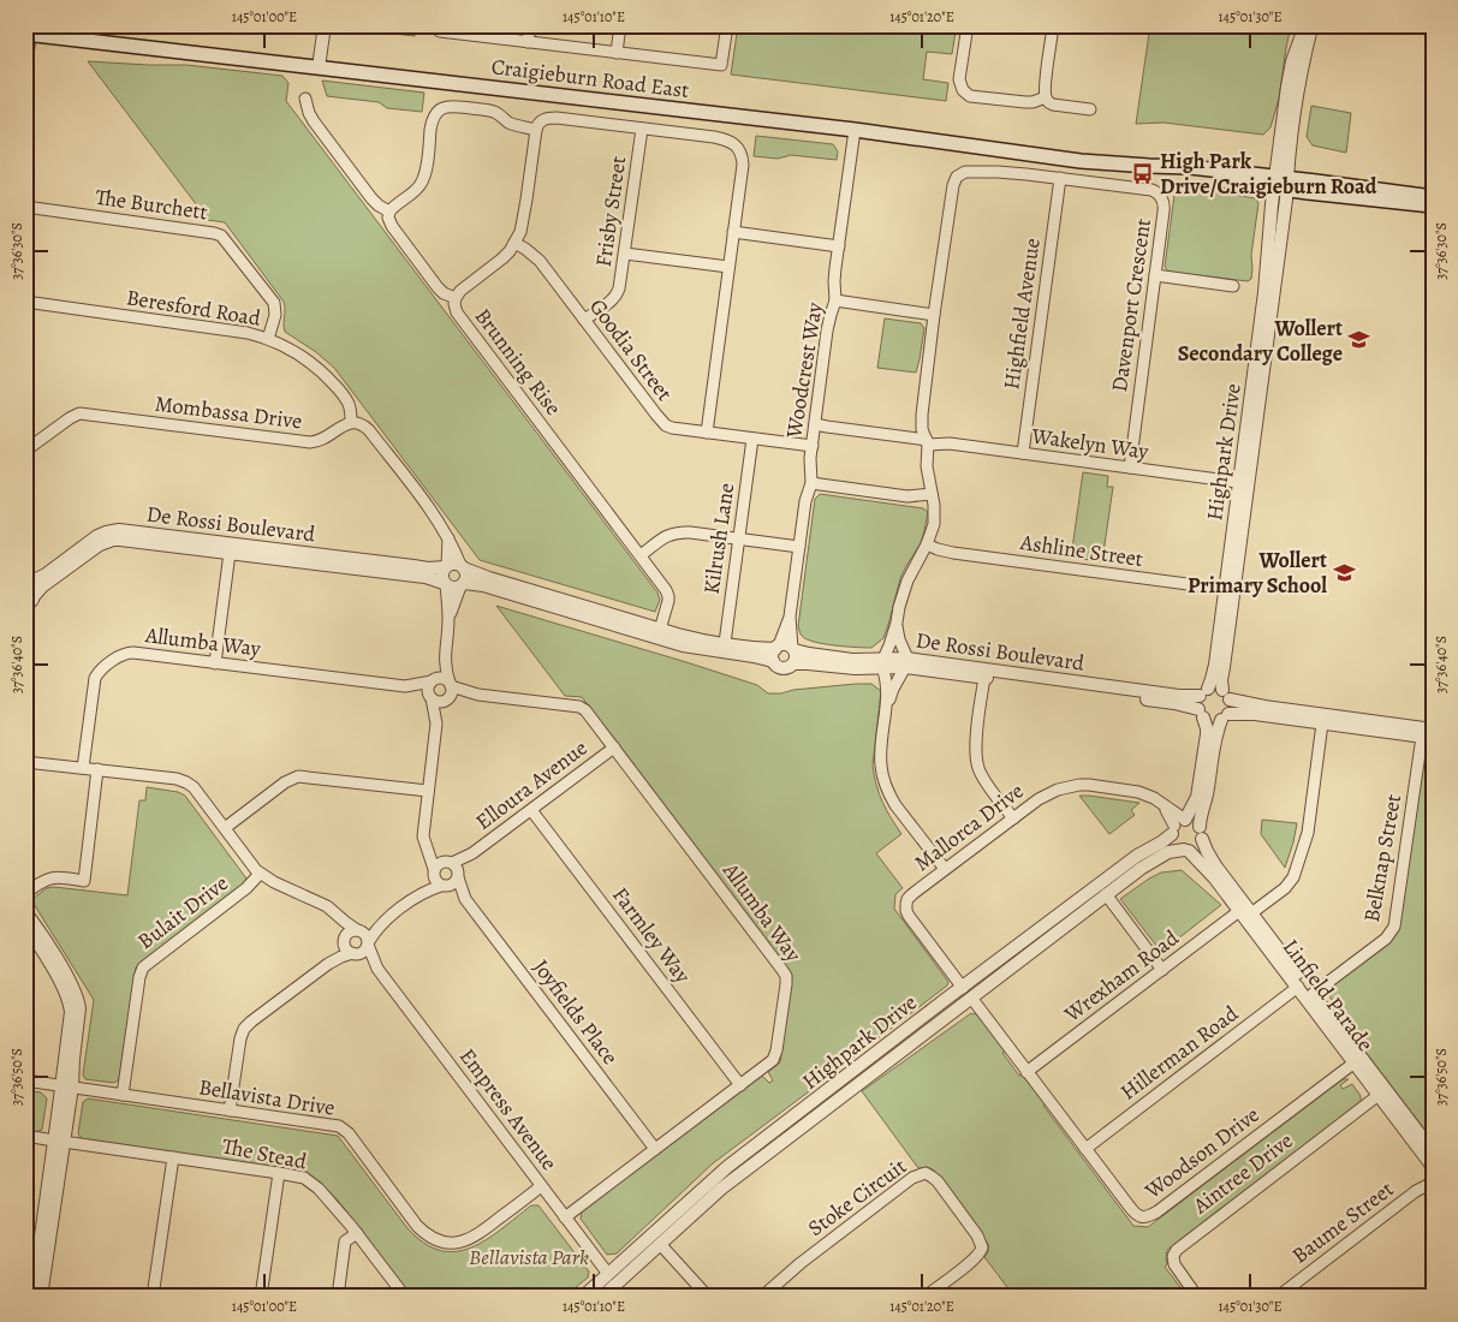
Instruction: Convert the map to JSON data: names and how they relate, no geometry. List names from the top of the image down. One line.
{"streets":{"main road":["Craigieburn Road East"],"street":["The Burchett","Frisby Street","Davenport Crescent","Beresford Road","Highfield Avenue","Goodia Street","Brunning Rise","Woodcrest Way","Mombassa Drive","Wakelyn Way","Highpark Drive","De Rossi Boulevard","Kilrush Lane","Ashline Street","Allumba Way","Elloura Avenue","Mallorca Drive","Belknap Street","Bulait Drive","Farmley Way","Wrexham Road","Linfield Parade","Joyfields Place","Hillerman Road","Bellavista Drive","Empress Avenue","Woodson Drive","The Stead","Aintree Drive","Stoke Circuit","Baume Street"]},"crossings":[["Craigieburn Road East","Woodcrest Way"],["Craigieburn Road East","Highpark Drive"],["The Burchett","Beresford Road"],["Frisby Street","Goodia Street"],["Davenport Crescent","Highfield Avenue"],["Davenport Crescent","Wakelyn Way"],["Davenport Crescent","De Rossi Boulevard"],["Davenport Crescent","Ashline Street"],["Beresford Road","Mombassa Drive"],["Highfield Avenue","Wakelyn Way"],["Goodia Street","Woodcrest Way"],["Goodia Street","Kilrush Lane"],["Brunning Rise","De Rossi Boulevard"],["Woodcrest Way","Wakelyn Way"],["Woodcrest Way","De Rossi Boulevard"],["Wakelyn Way","Highpark Drive"],["Highpark Drive","De Rossi Boulevard"],["Highpark Drive","Ashline Street"],["Highpark Drive","Mallorca Drive"],["Highpark Drive","Linfield Parade"],["Highpark Drive","Empress Avenue"],["Highpark Drive","Woodson Drive"],["De Rossi Boulevard","Kilrush Lane"],["Allumba Way","Elloura Avenue"],["Allumba Way","Farmley Way"],["Allumba Way","Joyfields Place"],["Allumba Way","Empress Avenue"],["Elloura Avenue","Farmley Way"],["Elloura Avenue","Joyfields Place"],["Mallorca Drive","Linfield Parade"],["Belknap Street","Linfield Parade"],["Bulait Drive","Bellavista Drive"],["Wrexham Road","Linfield Parade"],["Wrexham Road","Woodson Drive"],["Linfield Parade","Hillerman Road"],["Linfield Parade","Woodson Drive"],["Linfield Parade","Aintree Drive"],["Hillerman Road","Woodson Drive"],["Bellavista Drive","Empress Avenue"]],"parks":["Bellavista Park"],"places":{"bus stop":["High Park Drive/Craigieburn Road"],"school or university":["Wollert Secondary College","Wollert Primary School"]},"coordinates":["145°01'00\"E","145°01'10\"E","145°01'20\"E","145°01'30\"E","37°36'30\"S","37°36'40\"S","37°36'50\"S"]}
